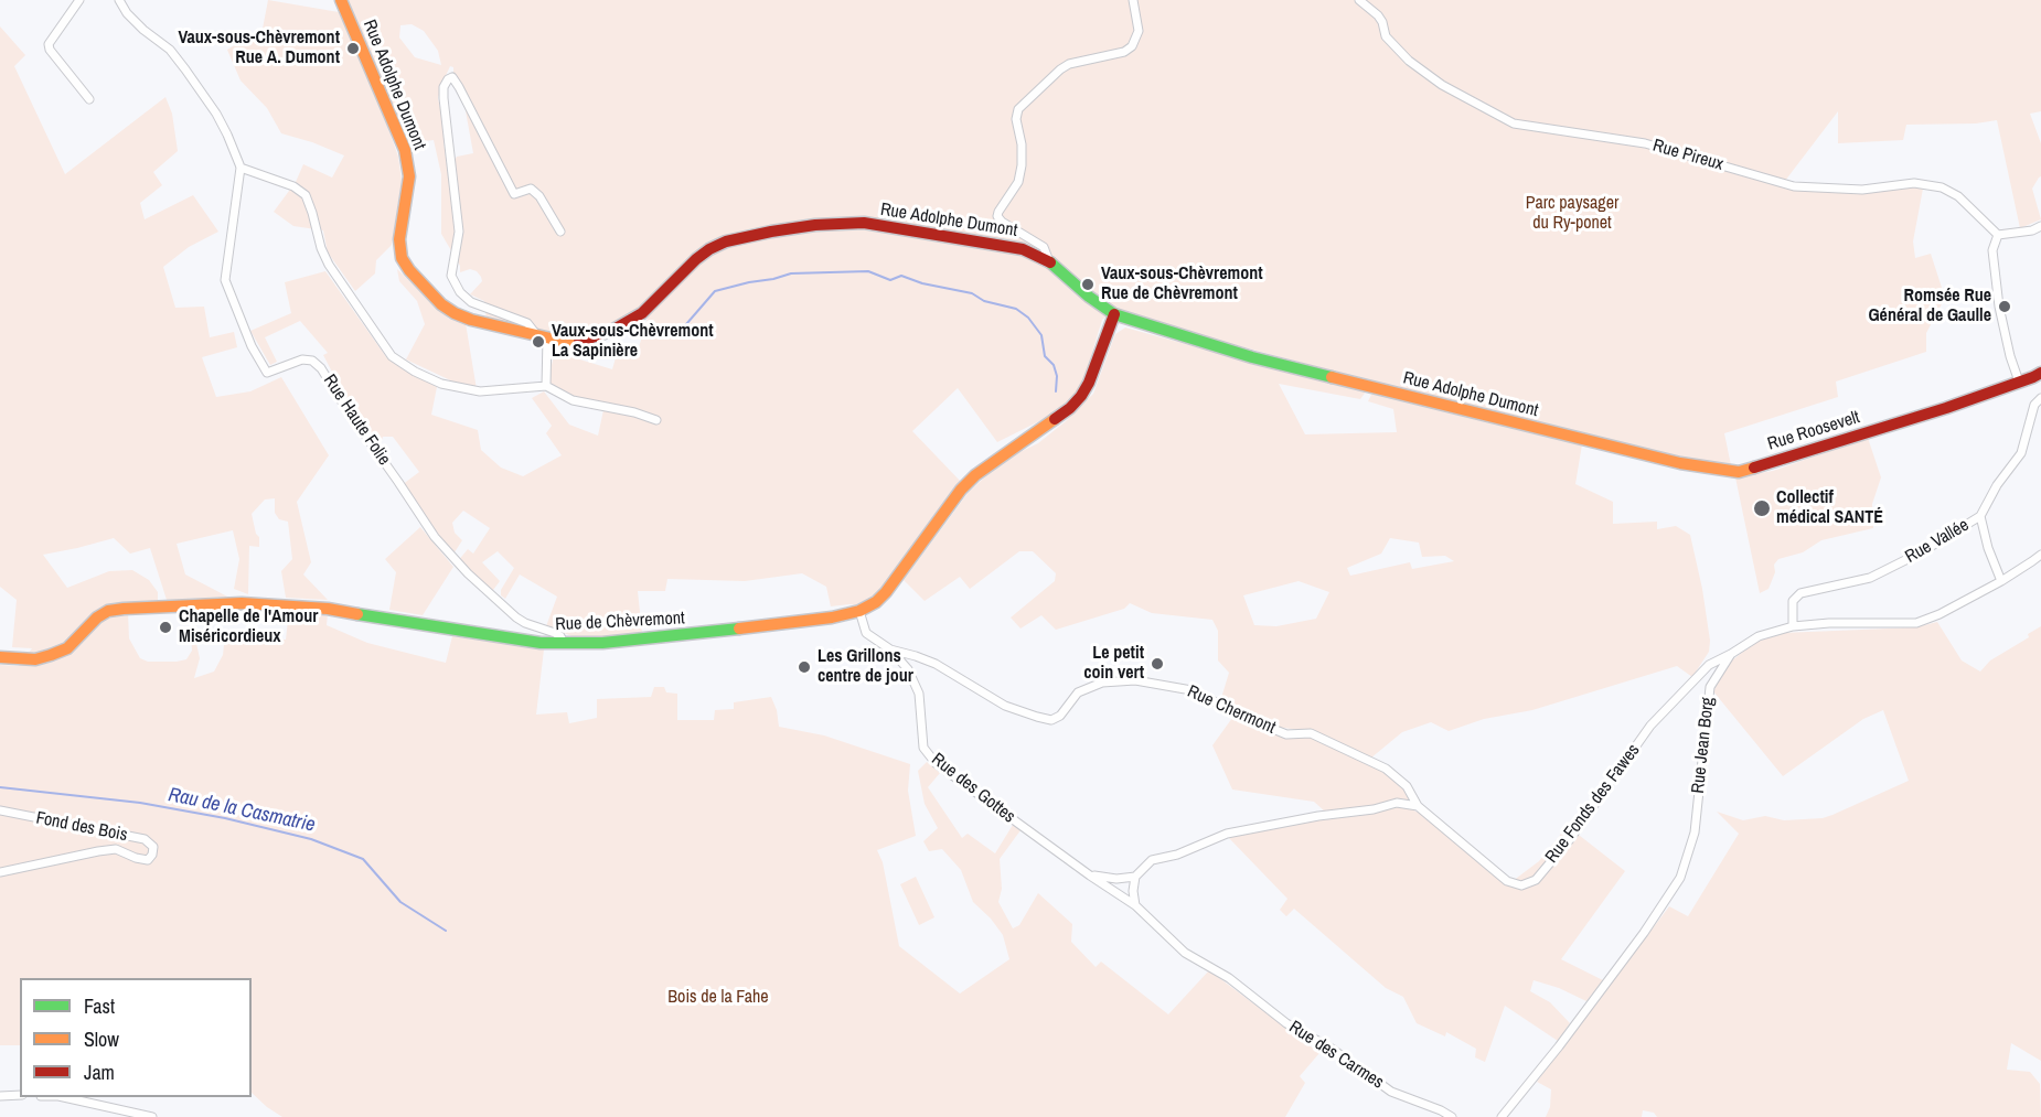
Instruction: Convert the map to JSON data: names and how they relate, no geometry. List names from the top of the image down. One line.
{"streets":{"main road":["Rue Adolphe Dumont","Rue Roosevelt","Rue de Chèvremont"],"street":["Rue Pireux","Rue Haute Folie","Rue Vallée","Rue Chermont","Rue Jean Borg","Rue des Gottes","Rue Fonds des Fawes","Fond des Bois","Rue des Carmes"]},"crossings":[["Rue Adolphe Dumont","Rue Roosevelt"],["Rue Adolphe Dumont","Rue de Chèvremont"],["Rue Haute Folie","Rue de Chèvremont"],["Rue Vallée","Rue Jean Borg"],["Rue de Chèvremont","Rue des Gottes"],["Rue Chermont","Rue des Gottes"],["Rue Chermont","Rue Fonds des Fawes"],["Rue Jean Borg","Rue Fonds des Fawes"],["Rue des Gottes","Rue des Carmes"]],"water":["Rau de la Casmatrie"],"parks":["Parc paysager du Ry-ponet","Bois de la Fahe"],"places":["Vaux-sous-Chèvremont Rue A. Dumont","Vaux-sous-Chèvremont Rue de Chèvremont","Romsée Rue Général de Gaulle","Vaux-sous-Chèvremont La Sapinière","Collectif médical SANTÉ","Chapelle de l'Amour Miséricordieux","Le petit coin vert","Les Grillons centre de jour"],"legend":["Fast","Slow","Jam"]}
